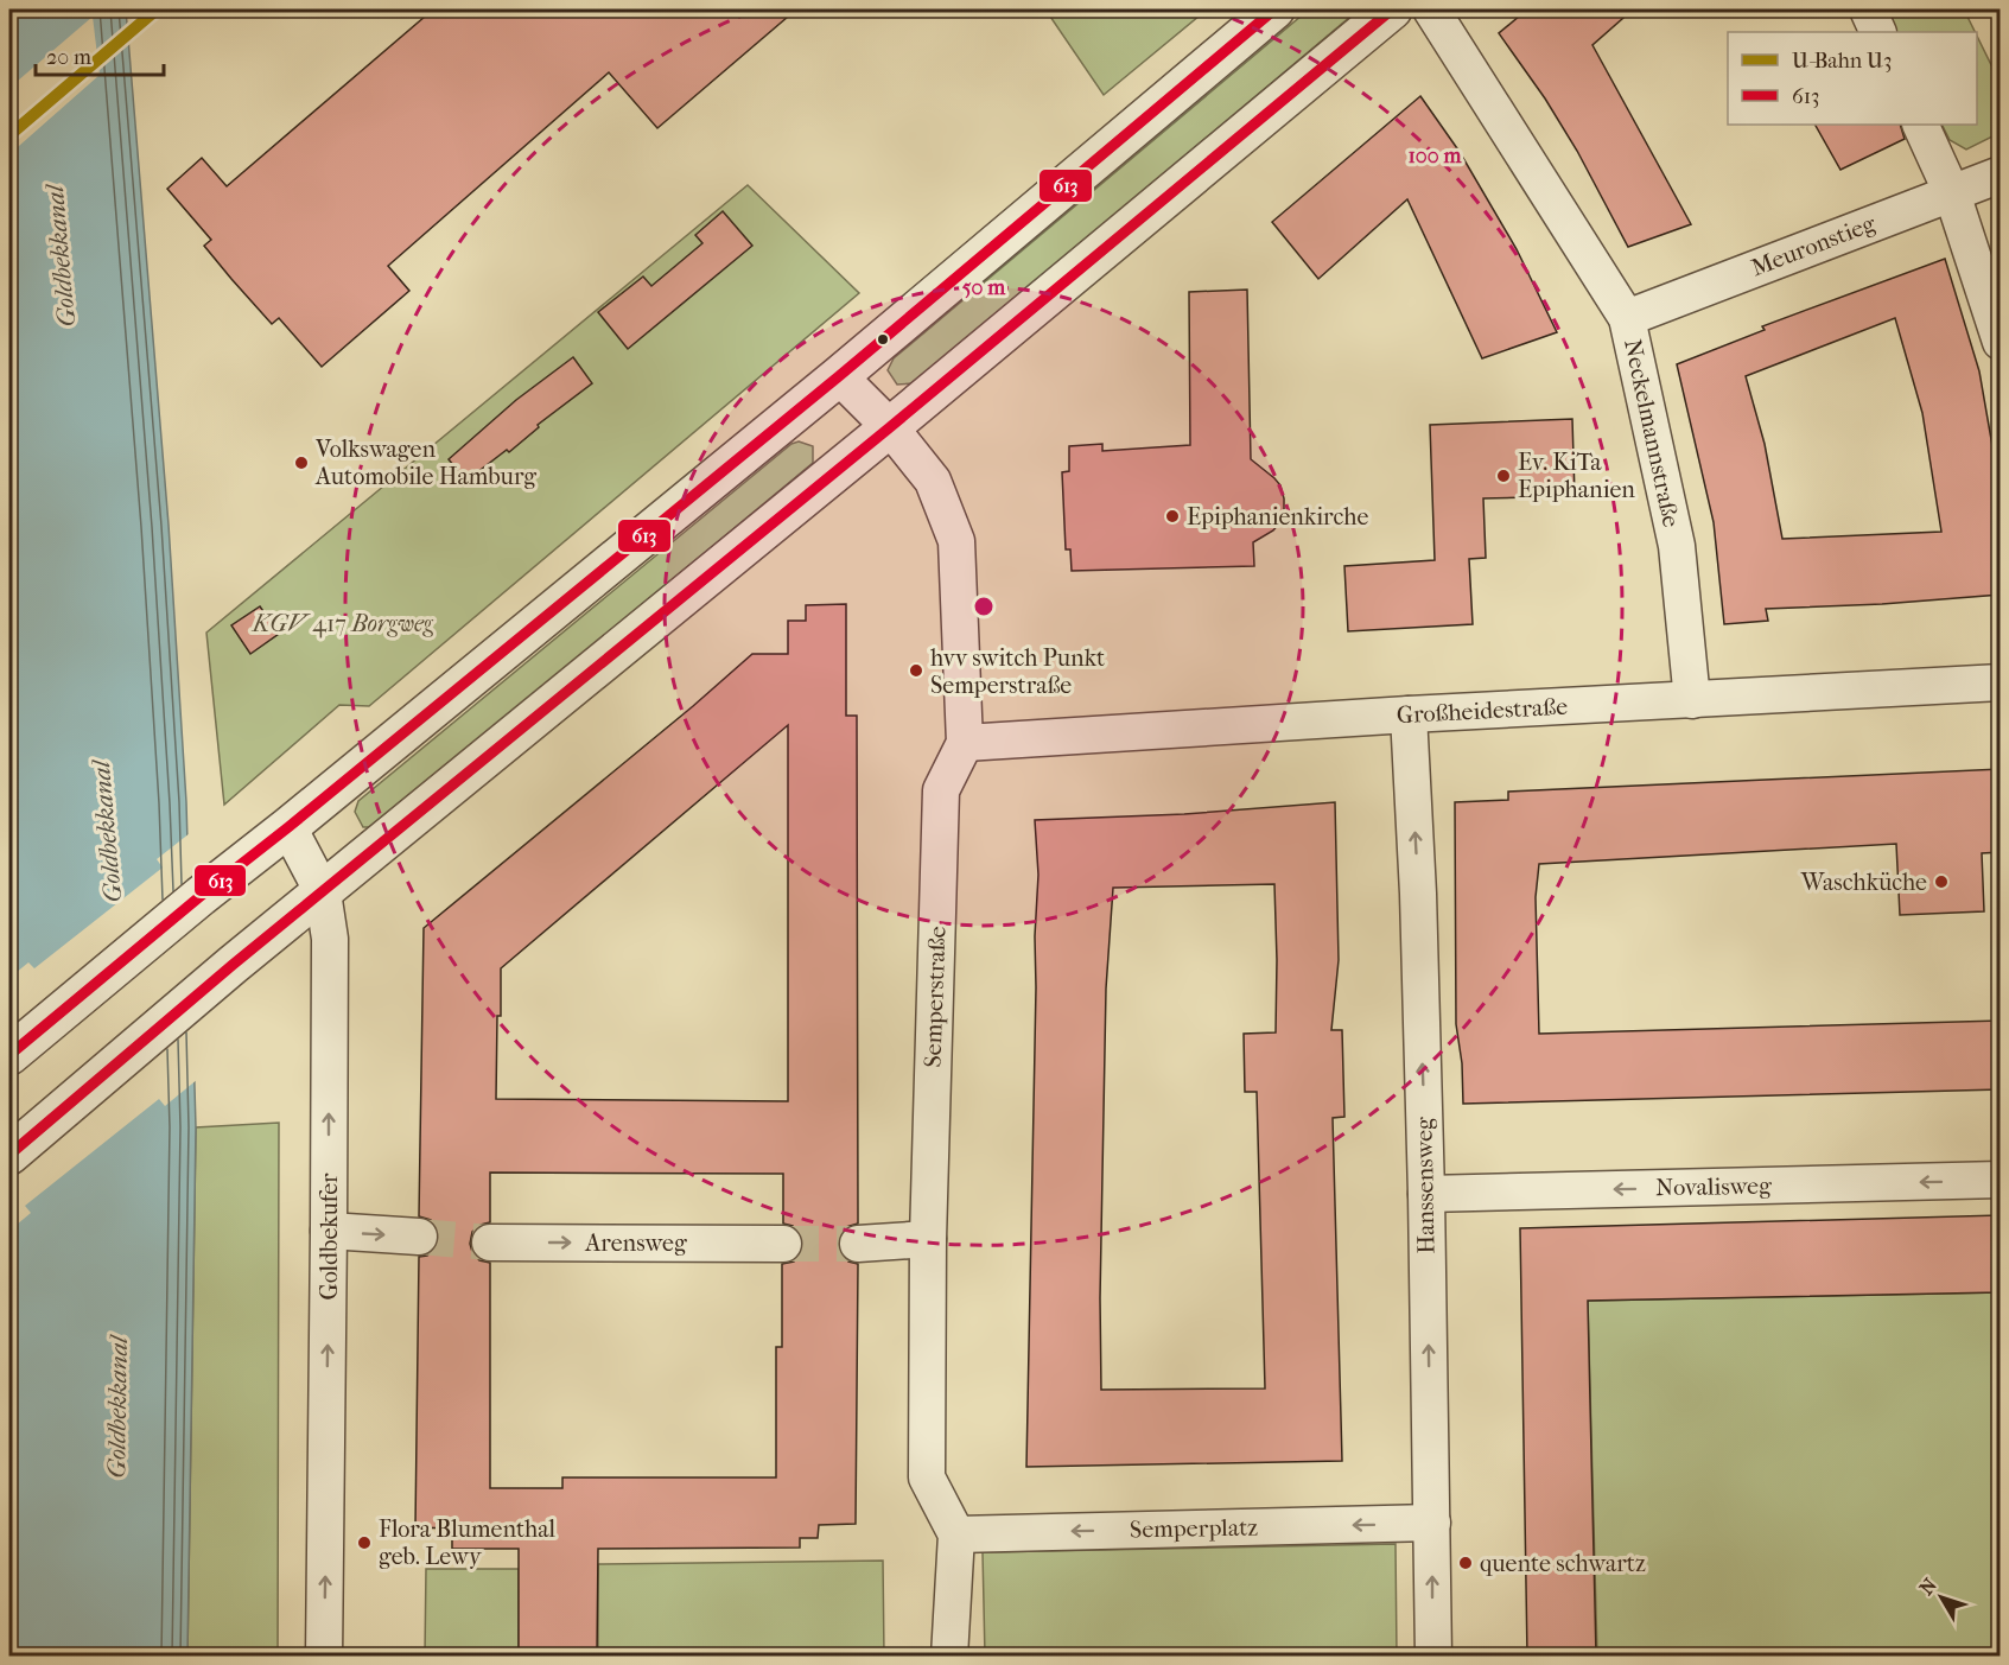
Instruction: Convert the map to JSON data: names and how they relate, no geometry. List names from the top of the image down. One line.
{"streets":{"street":["Meuronstieg","Neckelmannstraße","Großheidestraße","Semperstraße","Hanssensweg","Novalisweg","Goldbekufer","Arensweg","Semperplatz"]},"crossings":[["Meuronstieg","Neckelmannstraße"],["Neckelmannstraße","Großheidestraße"],["Großheidestraße","Semperstraße"],["Großheidestraße","Hanssensweg"],["Semperstraße","Semperplatz"],["Hanssensweg","Novalisweg"],["Hanssensweg","Semperplatz"]],"one_way":["Hanssensweg","Novalisweg","Goldbekufer","Arensweg","Semperplatz"],"water":["Goldbekkanal"],"parks":["KGV 417 Borgweg"],"places":["Volkswagen Automobile Hamburg","Ev. KiTa Epiphanien","Epiphanienkirche","hvv switch Punkt Semperstraße","Waschküche","Flora Blumenthal geb. Lewy","quente schwartz"],"lines":["metro line U3","transit line 613"],"legend":["U-Bahn U3","613"],"scale_bar":"20 m","north":"top left","rings":["100 m","50 m"]}
